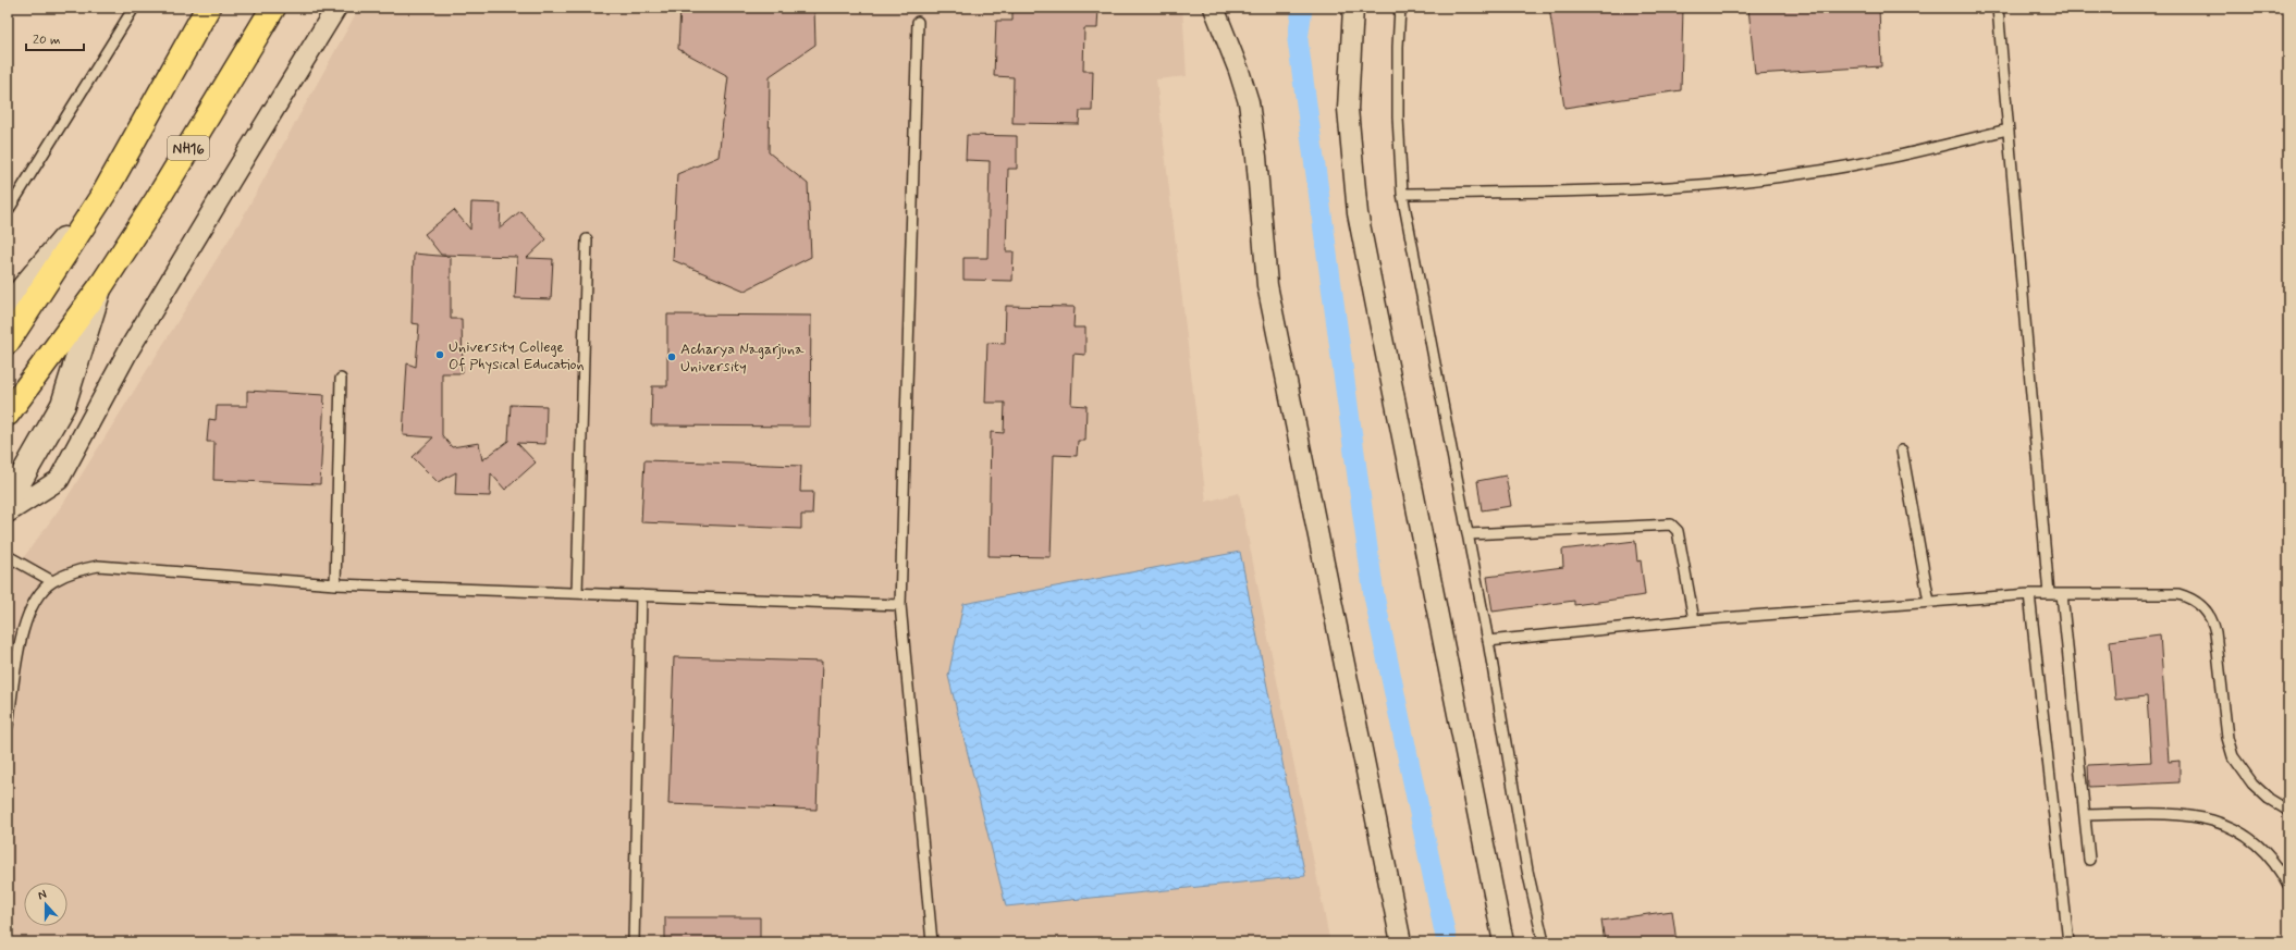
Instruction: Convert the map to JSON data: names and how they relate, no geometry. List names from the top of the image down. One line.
{"streets":{"highway":["NH16"]},"places":["University College Of Physical Education","Acharya Nagarjuna University"],"scale_bar":"20 m","north":"top"}
